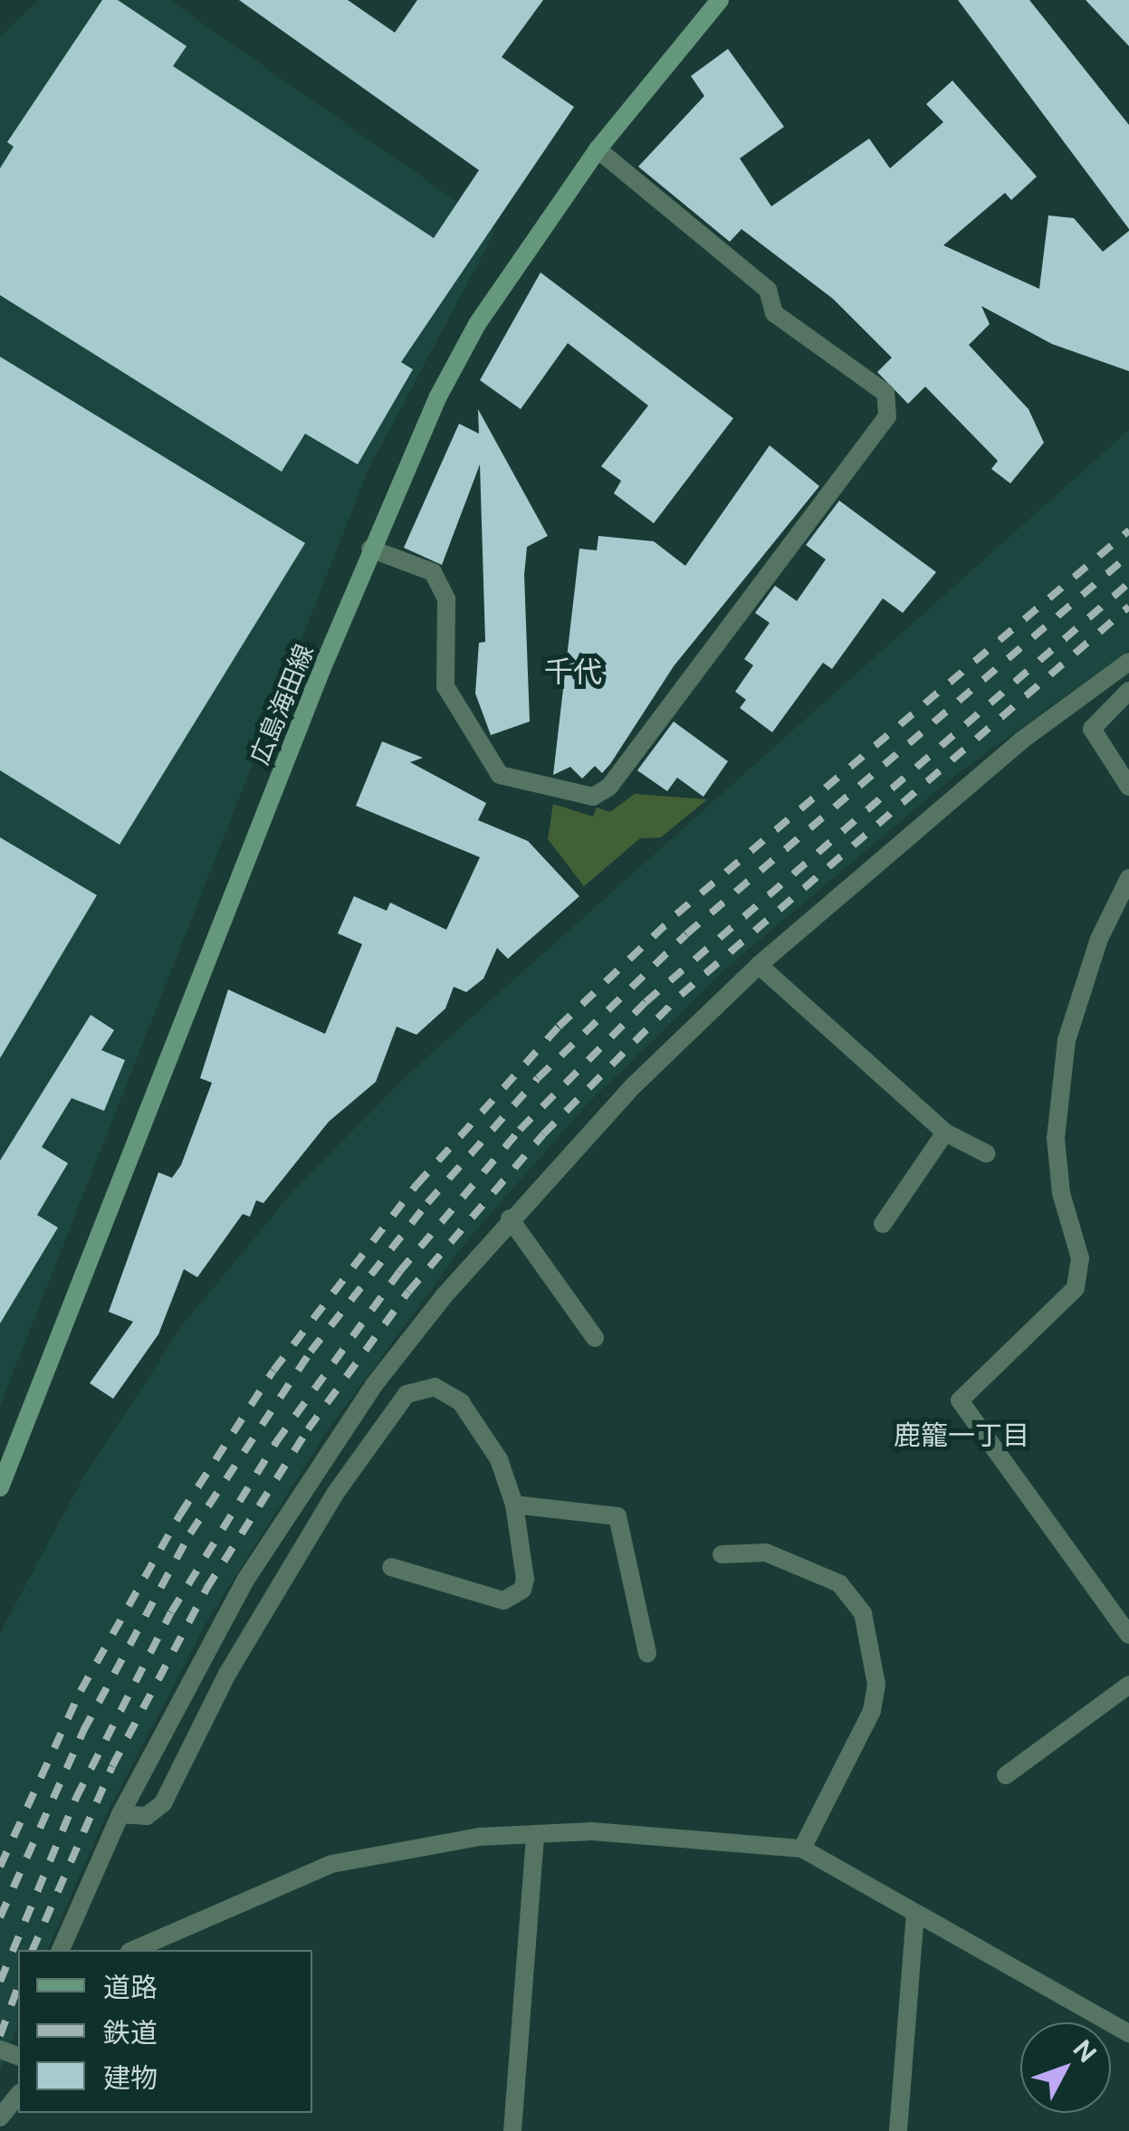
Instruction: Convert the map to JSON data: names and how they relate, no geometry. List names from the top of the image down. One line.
{"streets":{"main road":["広島海田線"]},"districts":["千代","鹿籠一丁目"],"legend":["道路","鉄道","建物"],"north":"top right"}
